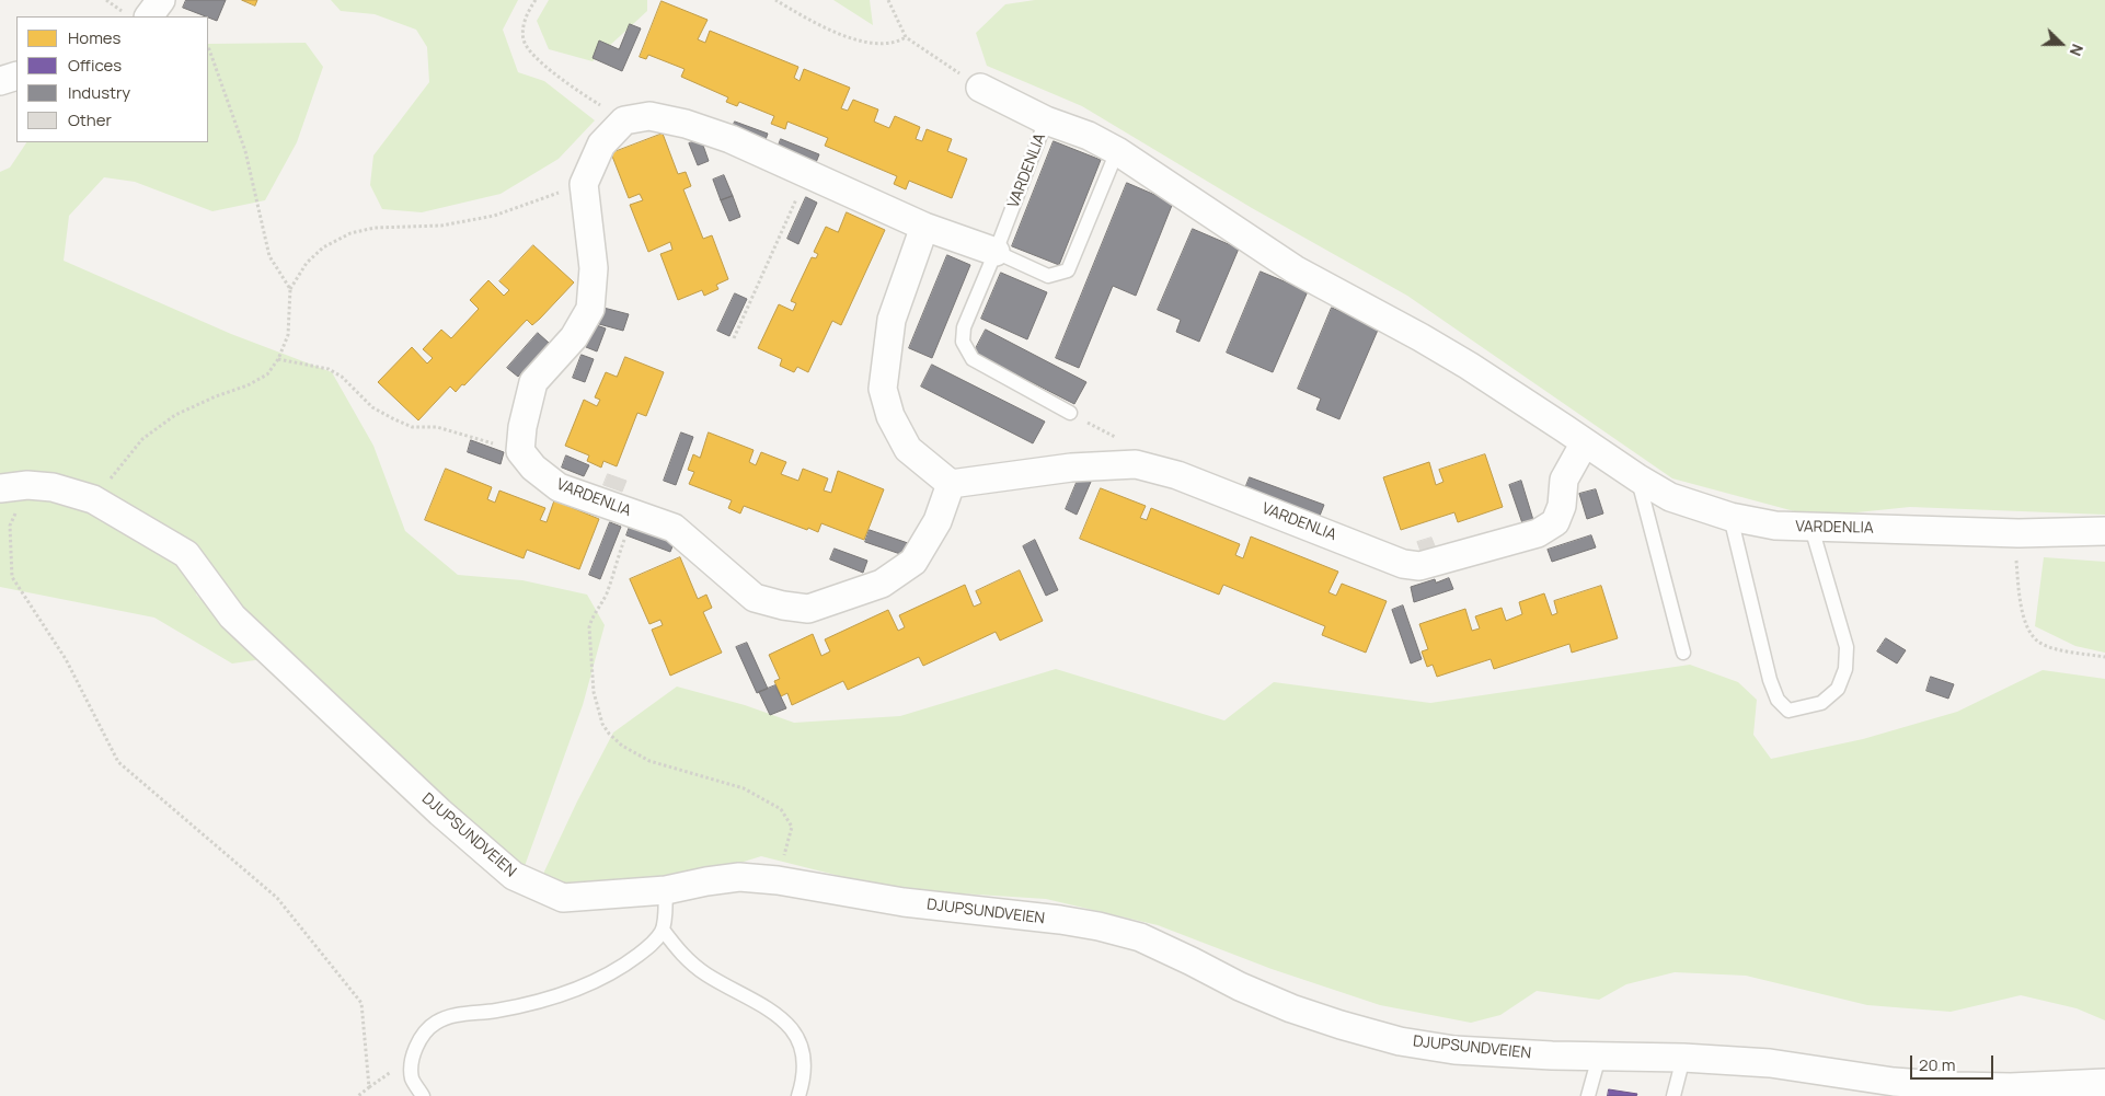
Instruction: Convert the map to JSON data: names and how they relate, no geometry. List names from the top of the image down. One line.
{"streets":{"street":["VARDENLIA","DJUPSUNDVEIEN"]},"legend":["Homes","Offices","Industry","Other"],"scale_bar":"20 m","north":"right"}
